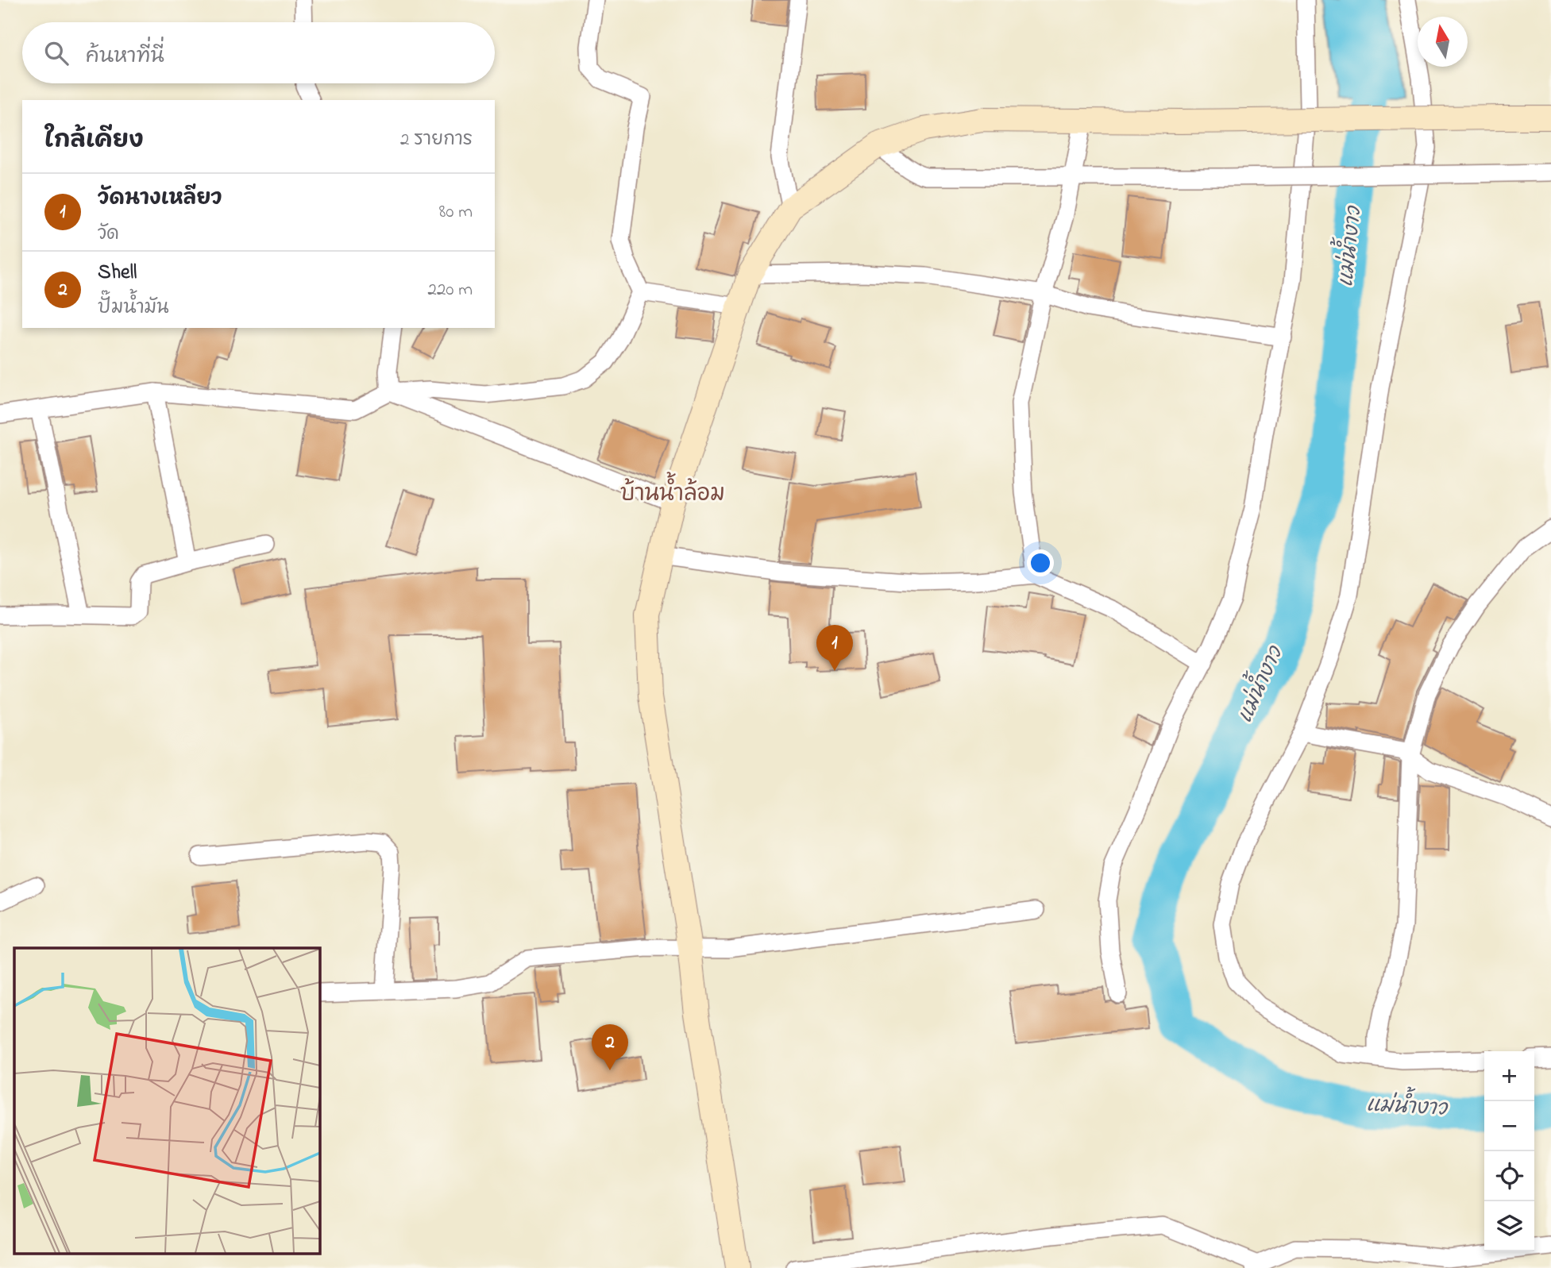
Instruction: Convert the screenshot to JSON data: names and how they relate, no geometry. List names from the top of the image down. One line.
{"districts":["บ้านน้ำล้อม"],"water":["แม่น้ำงาว"],"north":"top","page":{"search":"ค้นหาที่นี่","heading":["ใกล้เคียง","2 รายการ"],"list":[{"mark":"1","name":"วัดนางเหลียว","note":"วัด","value":"80 m"},{"mark":"2","name":"Shell","note":"ปั๊มน้ำมัน","value":"220 m"}],"pins":["1","2"],"map_buttons":["+","−"]}}
